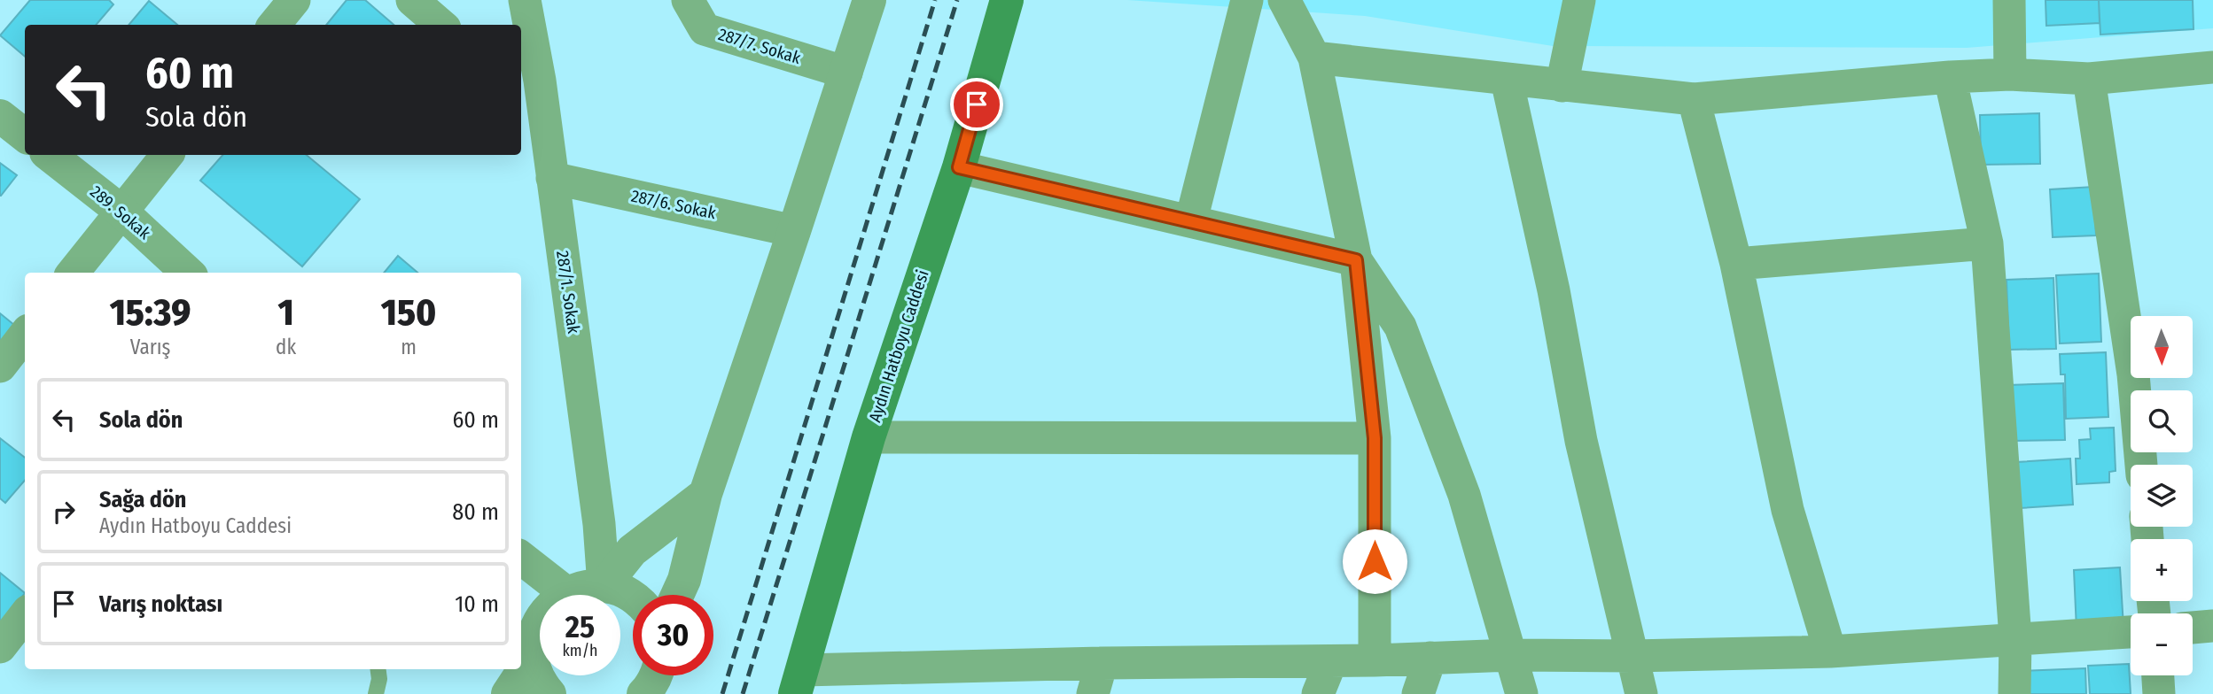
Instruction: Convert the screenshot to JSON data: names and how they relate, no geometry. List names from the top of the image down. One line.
{"streets":{"main road":["Aydın Hatboyu Caddesi"],"street":["287/7. Sokak","287/6. Sokak","289. Sokak","287/1. Sokak"]},"crossings":[["287/6. Sokak","287/1. Sokak"]],"north":"bottom","page":{"turn":["60 m","Sola dön"],"eta":["15:39","Varış","1","dk","150","m"],"map_buttons":["+","−"],"list":[{"name":"Sola dön","value":"60 m"},{"name":"Sağa dön","note":"Aydın Hatboyu Caddesi","value":"80 m"},{"name":"Varış noktası","value":"10 m"}],"speed":"25 km/h","limit":"30"}}
